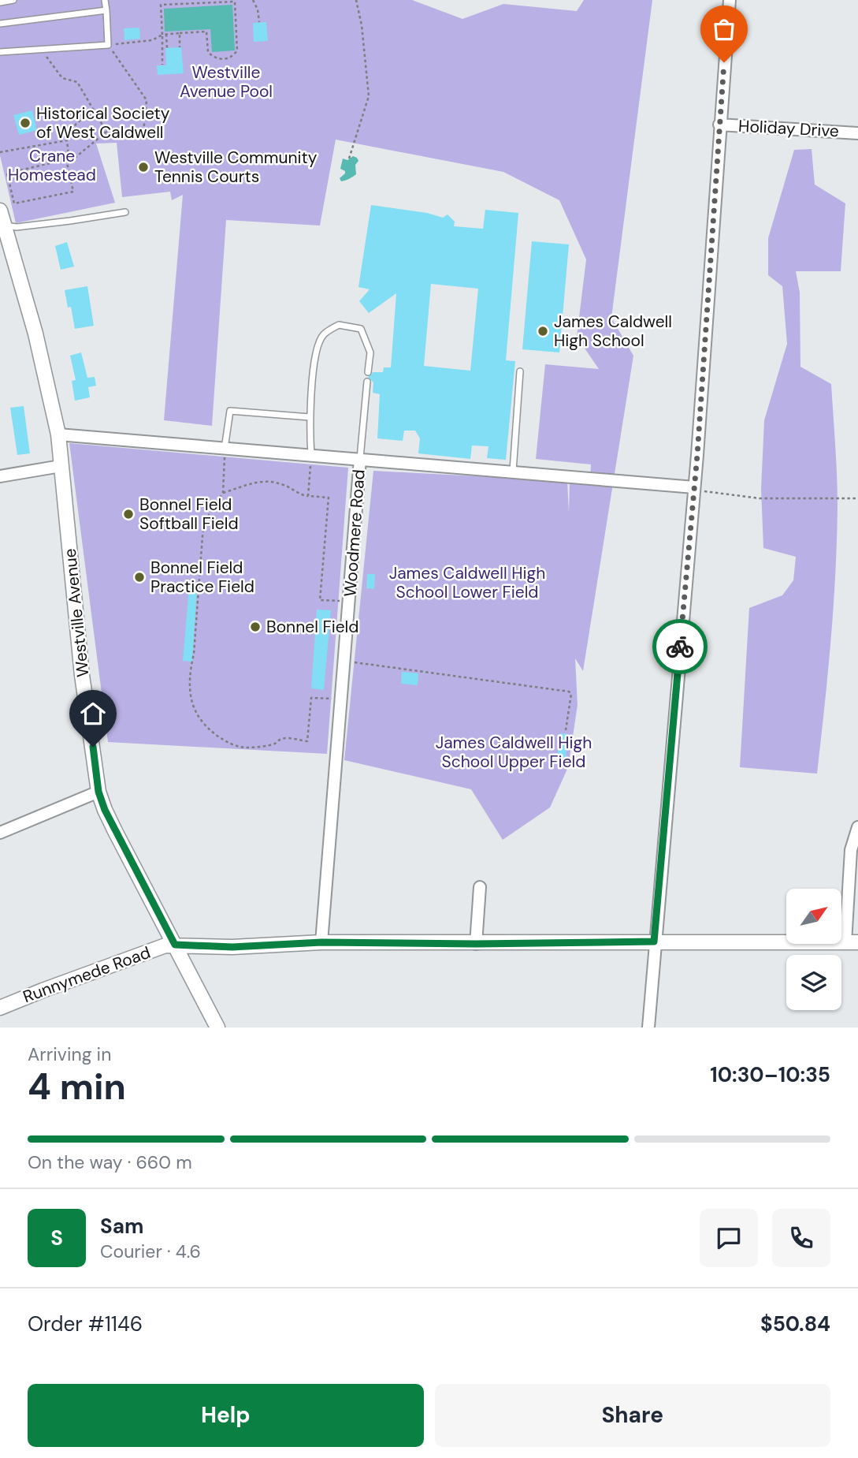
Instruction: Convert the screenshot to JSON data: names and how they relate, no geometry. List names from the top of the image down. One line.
{"streets":{"street":["Holiday Drive","Woodmere Road","Westville Avenue","Runnymede Road"]},"crossings":[["Woodmere Road","Westville Avenue"],["Woodmere Road","Runnymede Road"],["Westville Avenue","Runnymede Road"]],"parks":["Westville Avenue Pool","Crane Homestead","James Caldwell High School Lower Field","James Caldwell High School Upper Field"],"places":["Historical Society of West Caldwell","Westville Community Tennis Courts","James Caldwell High School","Bonnel Field Softball Field","Bonnel Field Practice Field","Bonnel Field"],"north":"top right","page":{"heading":["4 min","Arriving in","10:30–10:35"],"panel":["Sam","Courier · 4.6","Order #1146","$50.84"],"bar":"On the way · 660 m","round":"S","buttons":["Help","Share"]}}
